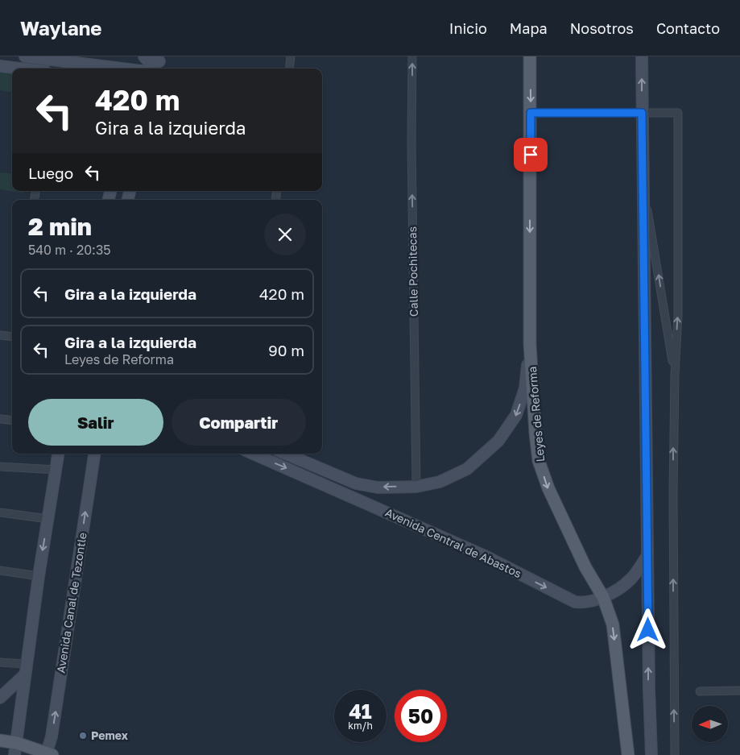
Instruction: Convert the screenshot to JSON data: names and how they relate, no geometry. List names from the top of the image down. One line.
{"streets":{"main road":["Leyes de Reforma","Avenida Central de Abastos","Avenida Canal de Tezontle"],"street":["Calle Pochitecas"]},"crossings":[["Leyes de Reforma","Avenida Central de Abastos"]],"one_way":["Calle Pochitecas"],"places":["Pemex"],"north":"left","page":{"header":"Waylane","nav":["Inicio","Mapa","Nosotros","Contacto"],"turn":["420 m","Gira a la izquierda"],"then":"Luego","heading":["2 min","540 m · 20:35"],"list":[{"name":"Gira a la izquierda","value":"420 m"},{"name":"Gira a la izquierda","note":"Leyes de Reforma","value":"90 m"}],"buttons":["Salir","Compartir"],"speed":"41 km/h","limit":"50"}}
